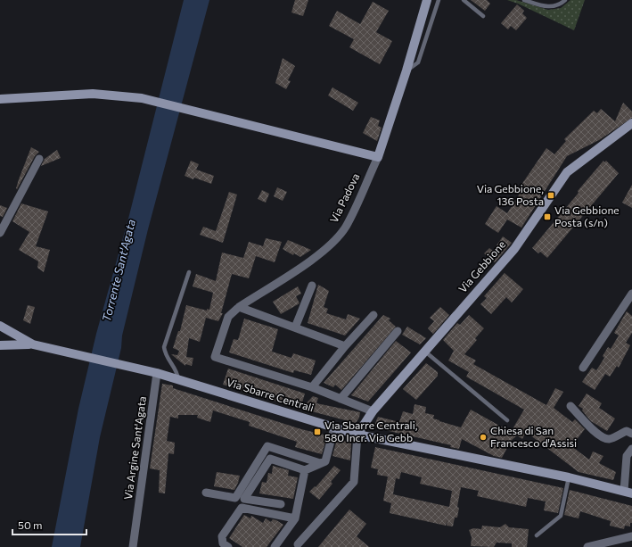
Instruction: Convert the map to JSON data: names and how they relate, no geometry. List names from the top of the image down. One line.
{"streets":{"street":["Via Padova","Via Gebbione","Via Sbarre Centrali","Via Argine Sant'Agata"]},"crossings":[["Via Gebbione","Via Sbarre Centrali"],["Via Sbarre Centrali","Via Argine Sant'Agata"]],"water":["Torrente Sant'Agata"],"places":{"transit":["Via Gebbione, 136 Posta","Via Gebbione Posta (s/n)","Via Sbarre Centrali, 580 Incr. Via Gebb"],"other":["Chiesa di San Francesco d'Assisi"]},"scale_bar":"50 m"}
